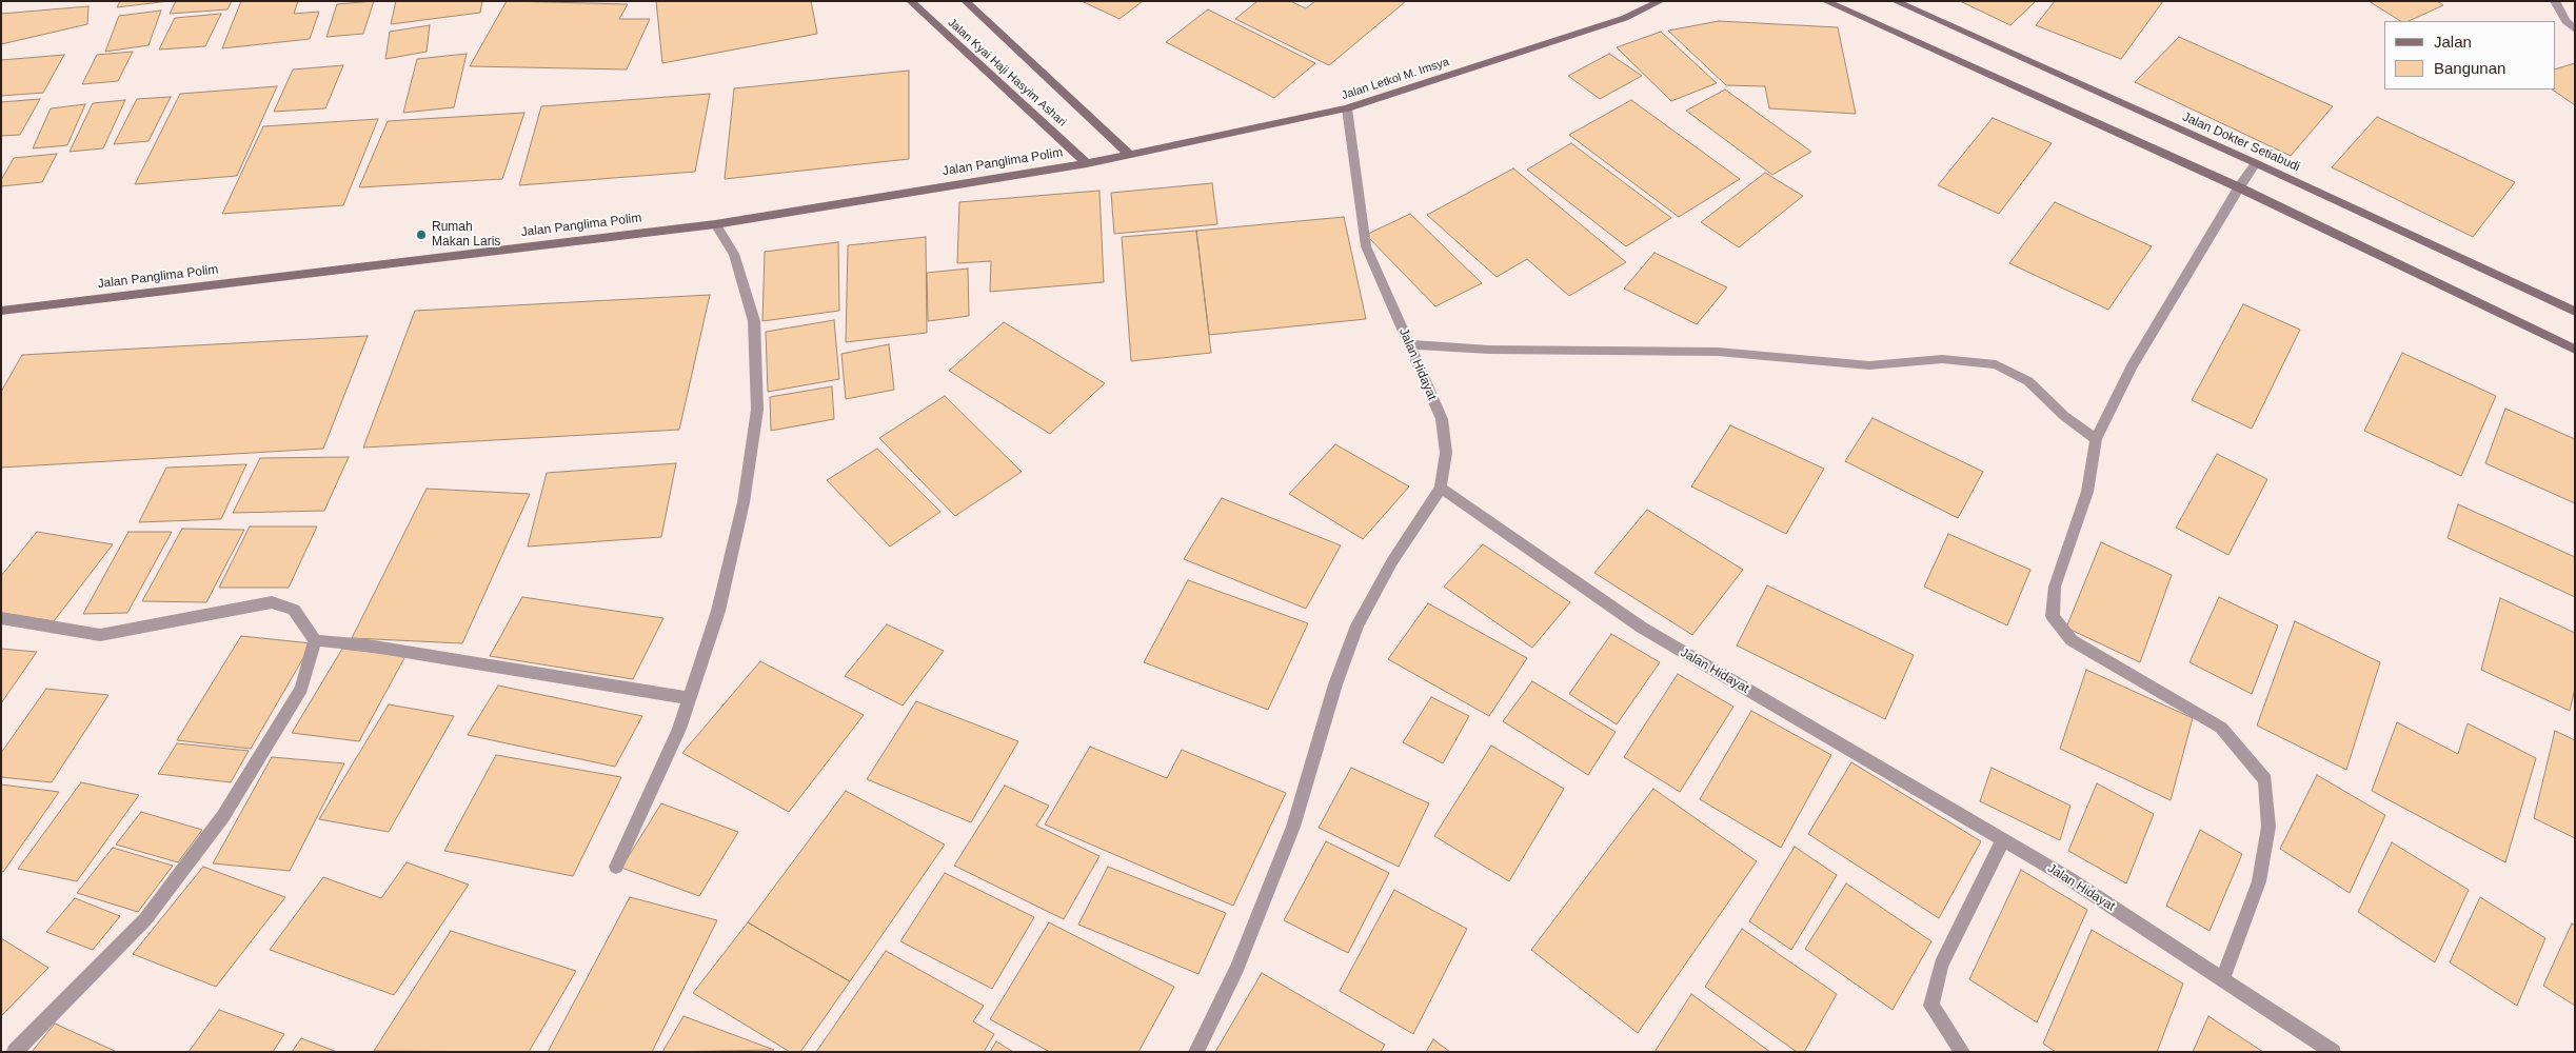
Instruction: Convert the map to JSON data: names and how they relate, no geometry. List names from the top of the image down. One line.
{"streets":{"street":["Jalan Kyai Haji Hasyim Ashari","Jalan Letkol M. Imsya","Jalan Dokter Setiabudi","Jalan Panglima Polim","Jalan Hidayat"]},"crossings":[["Jalan Kyai Haji Hasyim Ashari","Jalan Letkol M. Imsya"],["Jalan Kyai Haji Hasyim Ashari","Jalan Panglima Polim"],["Jalan Letkol M. Imsya","Jalan Panglima Polim"],["Jalan Letkol M. Imsya","Jalan Hidayat"]],"places":["Rumah Makan Laris"],"legend":["Jalan","Bangunan"]}
